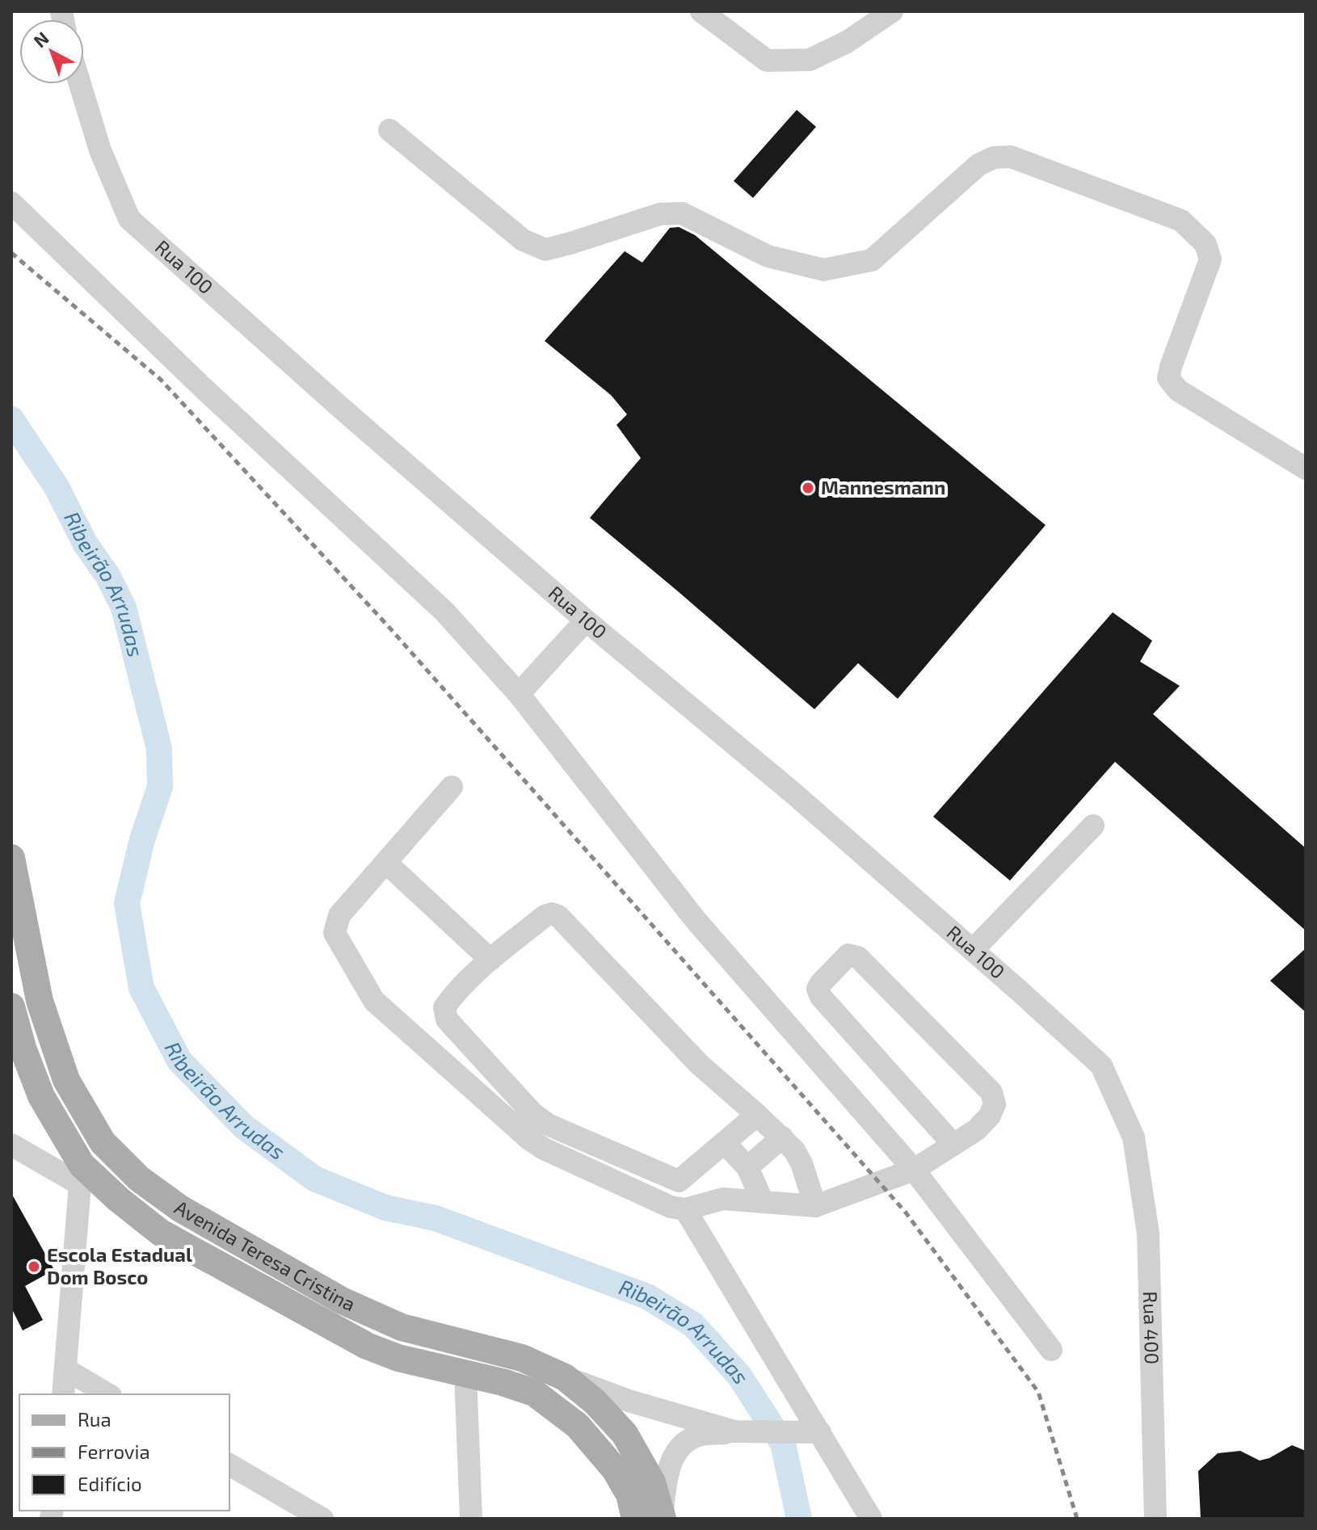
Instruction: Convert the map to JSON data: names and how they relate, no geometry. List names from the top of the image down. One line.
{"streets":{"main road":["Avenida Teresa Cristina"],"street":["Rua 100","Rua 400"]},"crossings":[["Rua 100","Rua 400"]],"water":["Ribeirão Arrudas"],"places":["Mannesmann","Escola Estadual Dom Bosco"],"legend":["Rua","Ferrovia","Edifício"],"north":"top left"}
